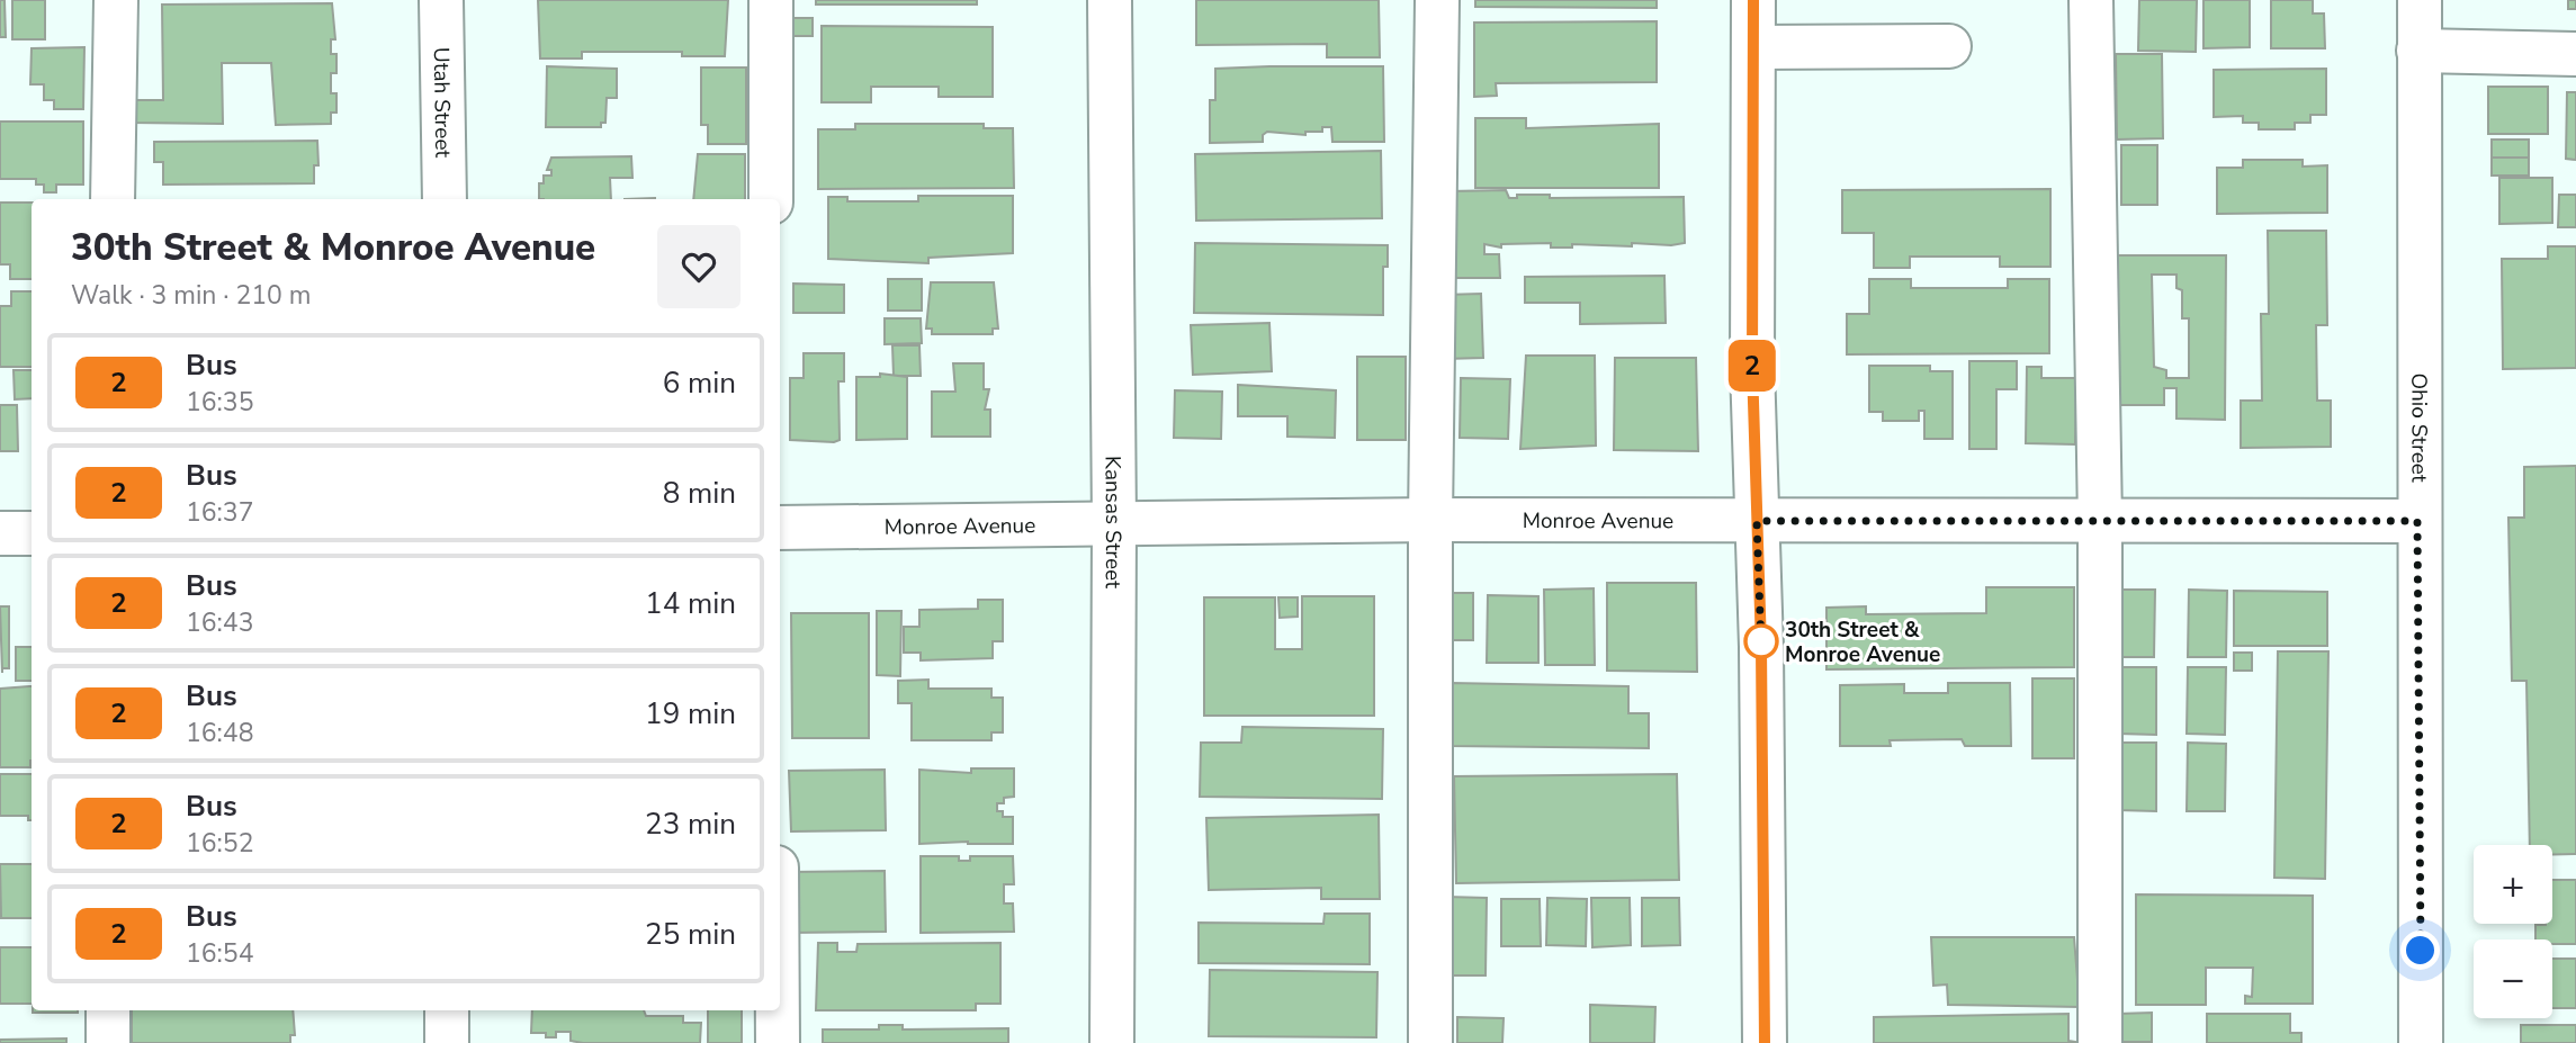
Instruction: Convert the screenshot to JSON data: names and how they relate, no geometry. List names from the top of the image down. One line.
{"streets":{"street":["Utah Street","Ohio Street","Kansas Street","Monroe Avenue"]},"crossings":[["Ohio Street","Monroe Avenue"],["Kansas Street","Monroe Avenue"]],"places":["30th Street & Monroe Avenue"],"lines":["bus line 2"],"page":{"on_map":"2","heading":["30th Street & Monroe Avenue","Walk · 3 min · 210 m"],"list":[{"mark":"2","name":"Bus","note":"16:35","value":"6 min"},{"mark":"2","name":"Bus","note":"16:37","value":"8 min"},{"mark":"2","name":"Bus","note":"16:43","value":"14 min"},{"mark":"2","name":"Bus","note":"16:48","value":"19 min"},{"mark":"2","name":"Bus","note":"16:52","value":"23 min"},{"mark":"2","name":"Bus","note":"16:54","value":"25 min"}],"map_buttons":["+","−"]}}
